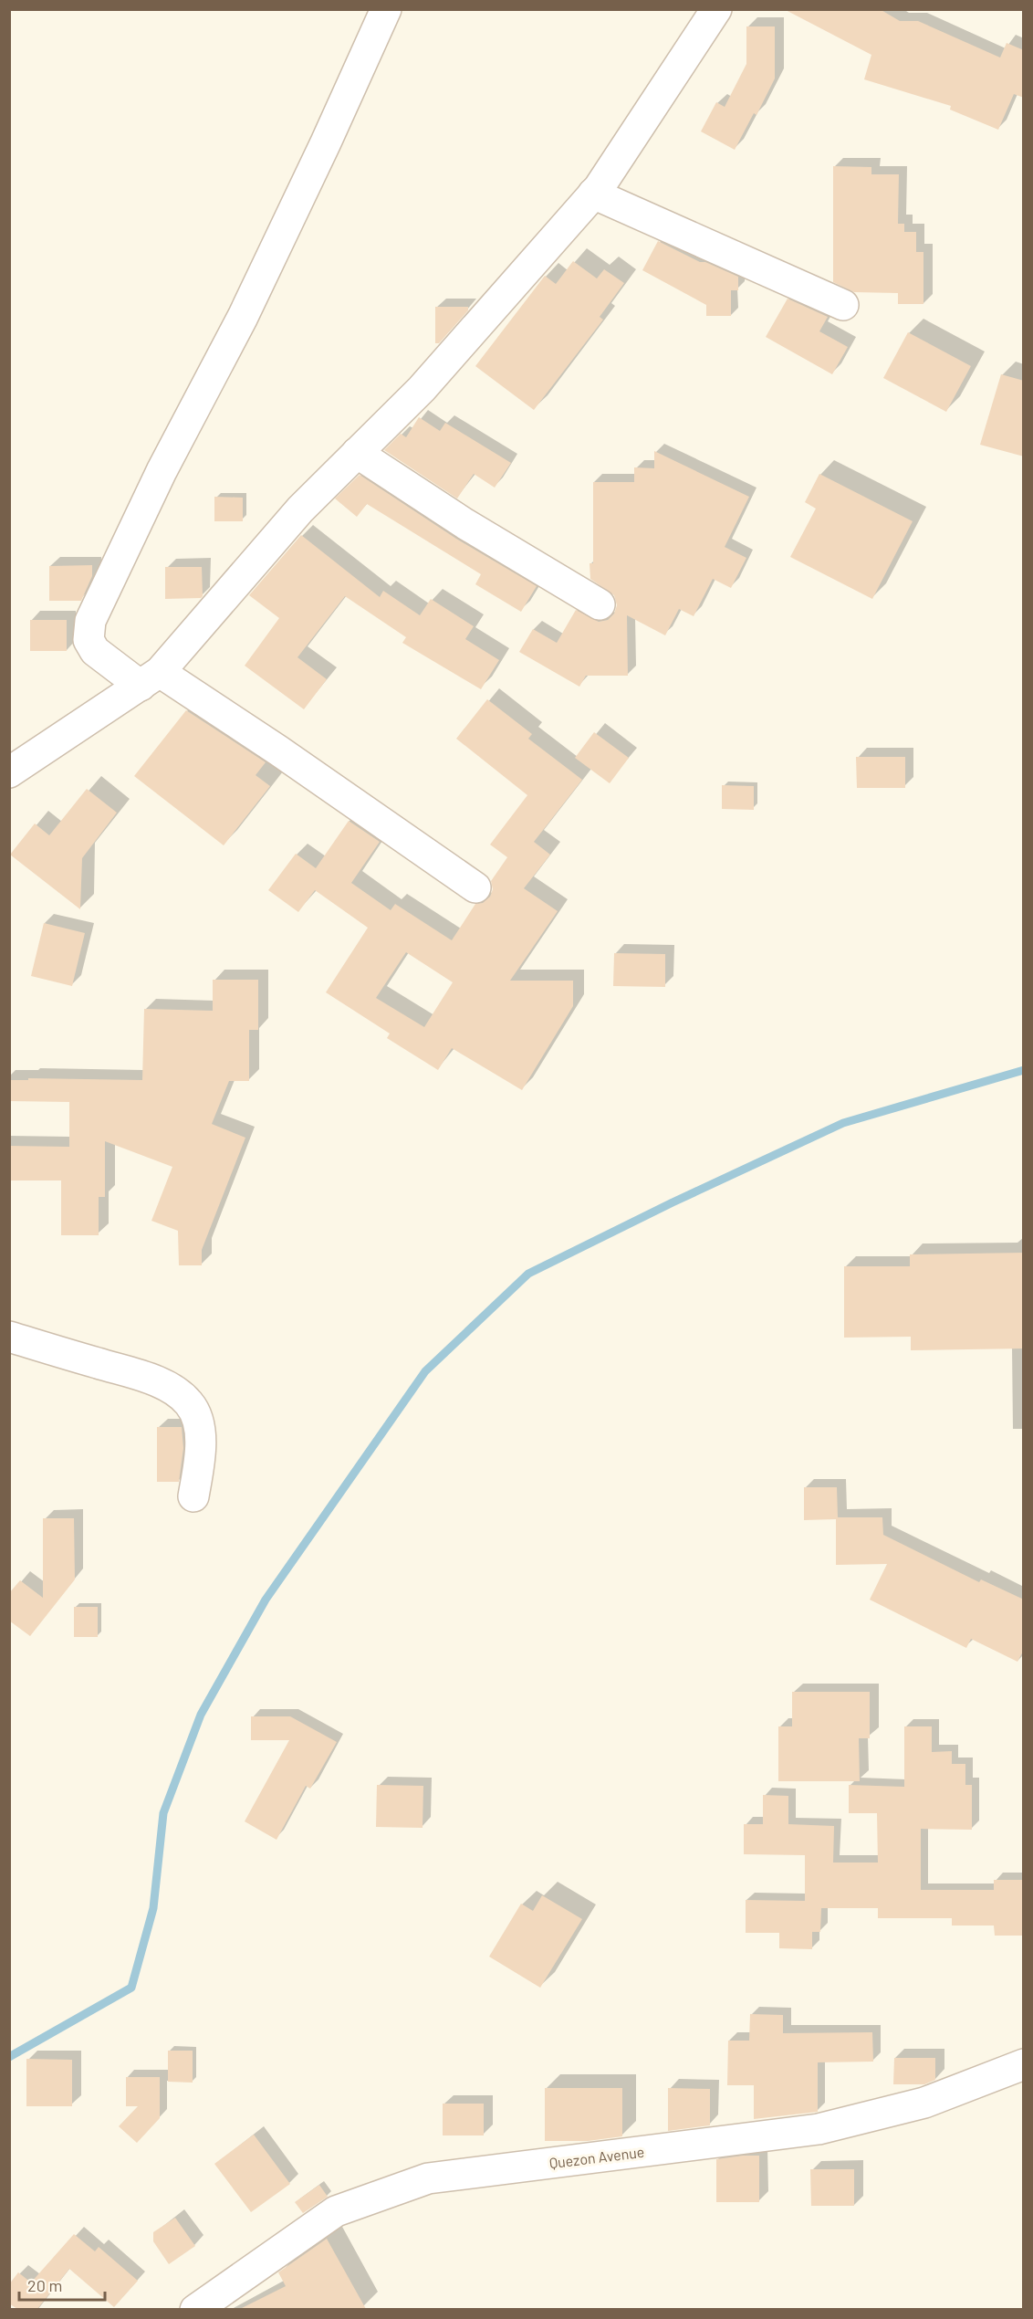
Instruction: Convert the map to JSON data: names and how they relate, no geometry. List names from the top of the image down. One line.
{"streets":{"street":["Quezon Avenue"]},"scale_bar":"20 m"}
